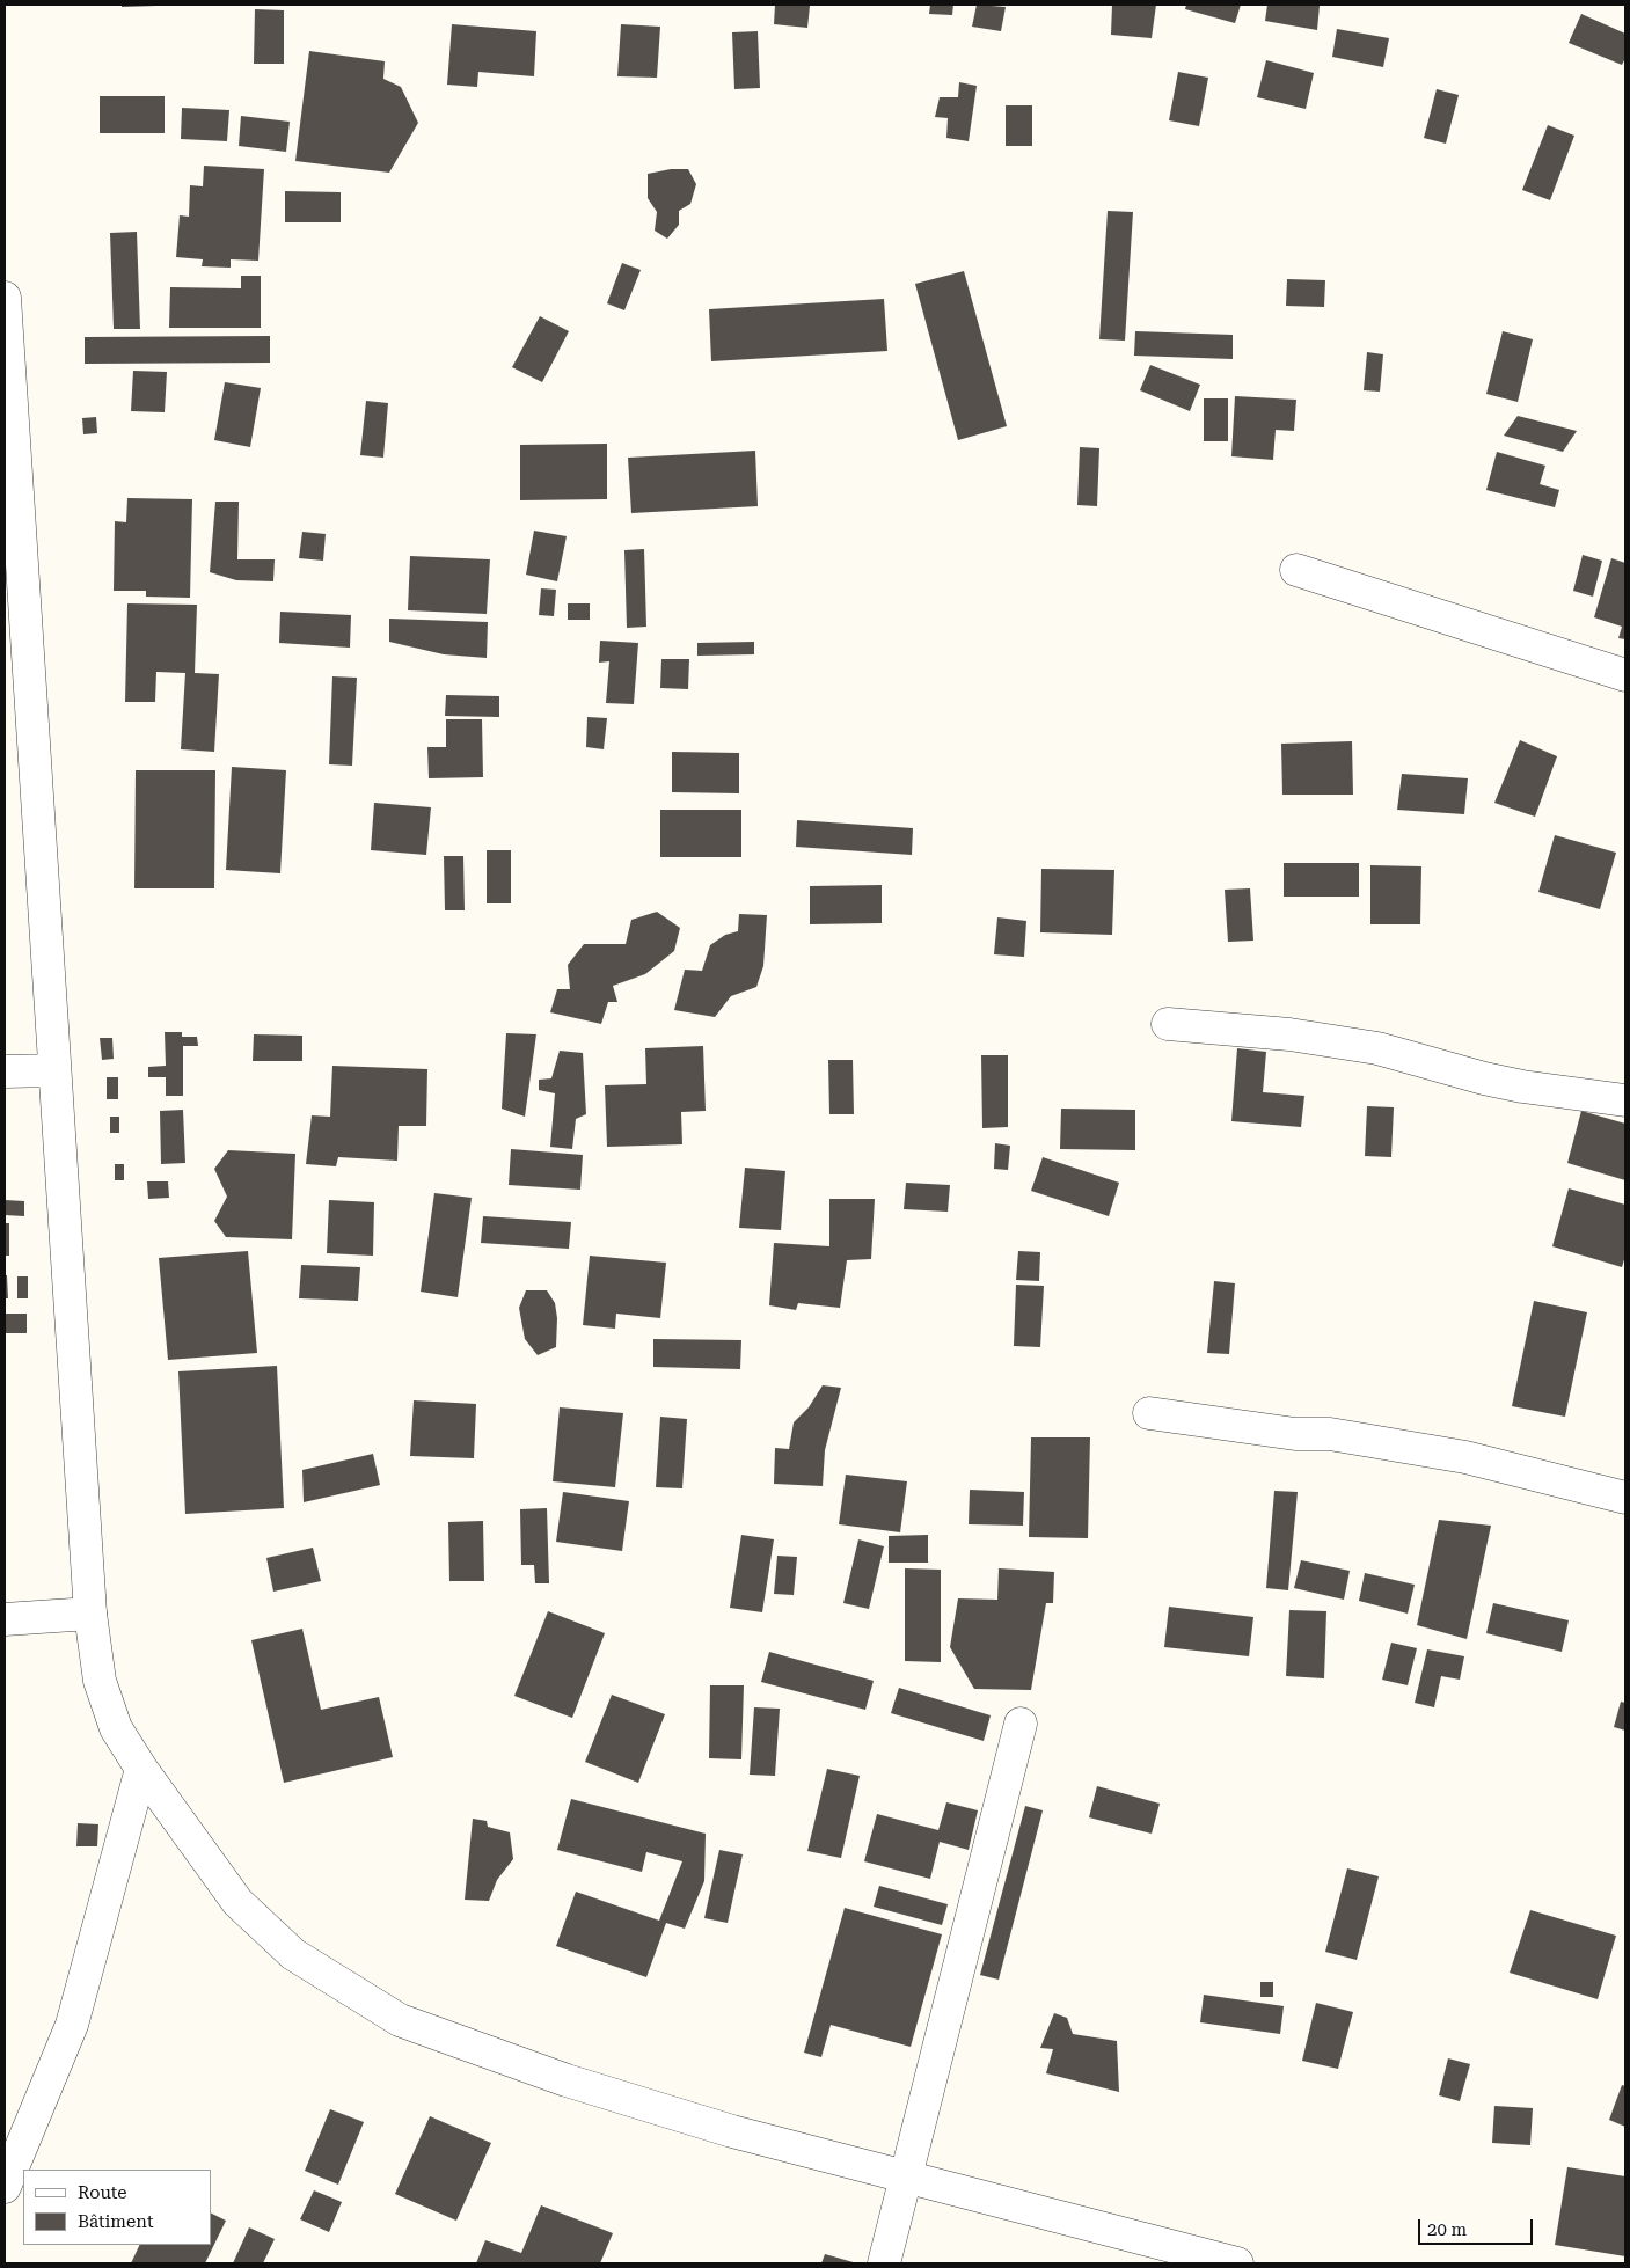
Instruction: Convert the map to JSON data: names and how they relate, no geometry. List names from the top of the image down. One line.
{"legend":["Route","Bâtiment"],"scale_bar":"20 m"}
